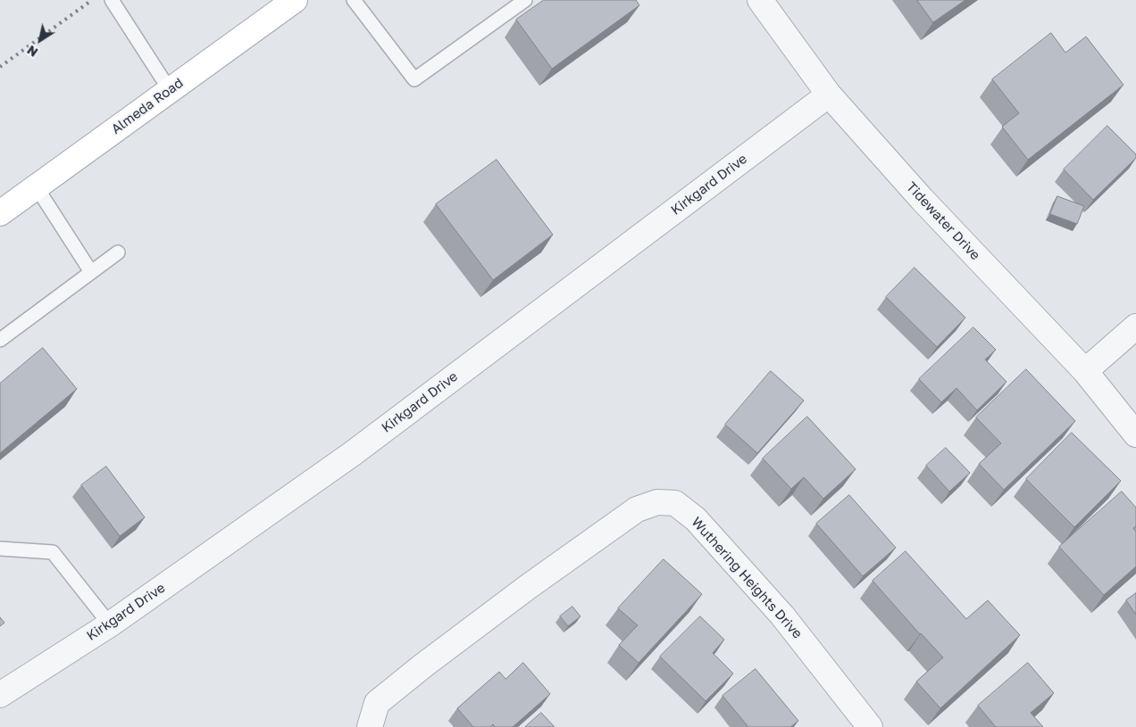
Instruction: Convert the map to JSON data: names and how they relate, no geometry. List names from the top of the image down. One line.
{"streets":{"main road":["Almeda Road"],"street":["Kirkgard Drive","Tidewater Drive","Wuthering Heights Drive"]},"crossings":[["Kirkgard Drive","Tidewater Drive"]],"north":"bottom left"}
